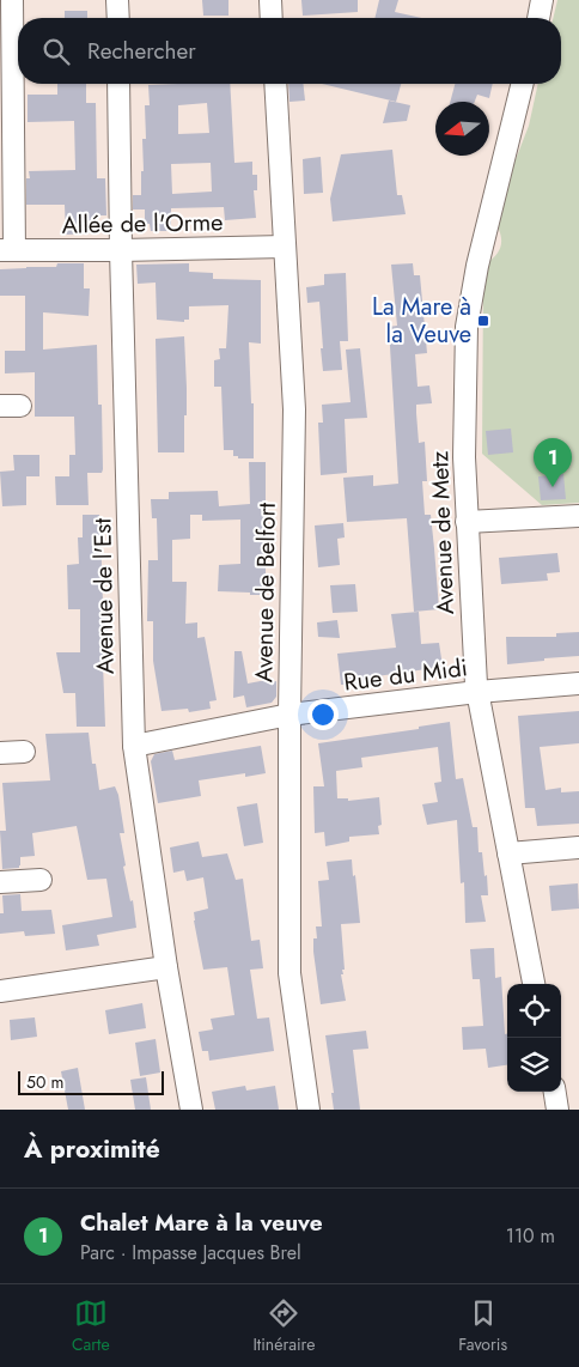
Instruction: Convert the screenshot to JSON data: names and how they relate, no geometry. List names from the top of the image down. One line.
{"streets":{"street":["Allée de l'Orme","Avenue de Metz","Avenue de Belfort","Avenue de l'Est","Rue du Midi"]},"crossings":[["Allée de l'Orme","Avenue de Belfort"],["Allée de l'Orme","Avenue de l'Est"],["Avenue de Metz","Rue du Midi"],["Avenue de Belfort","Rue du Midi"],["Avenue de l'Est","Rue du Midi"]],"places":{"transit":["La Mare à la Veuve"]},"scale_bar":"50 m","north":"left","page":{"search":"Rechercher","pins":"1","scale":"50 m","heading":"À proximité","list":[{"mark":"1","name":"Chalet Mare à la veuve","note":"Parc · Impasse Jacques Brel","value":"110 m"}],"nav":["Carte","Itinéraire","Favoris"]}}
